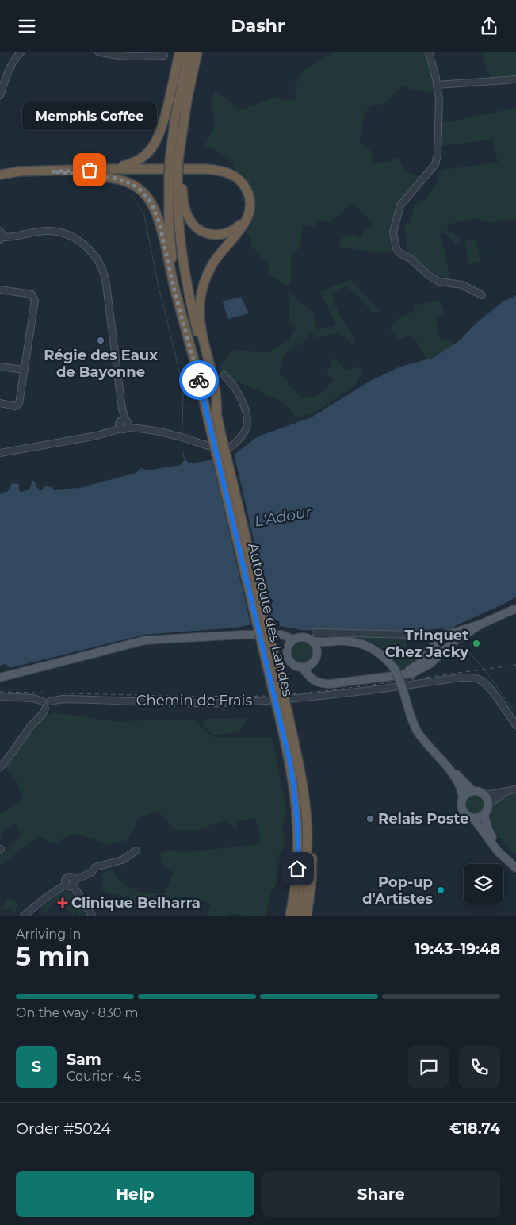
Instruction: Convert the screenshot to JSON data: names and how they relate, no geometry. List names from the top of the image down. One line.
{"streets":{"highway":["Autoroute des Landes"],"street":["Chemin de Frais"]},"water":["L'Adour"],"places":{"other":["Memphis Coffee","Régie des Eaux de Bayonne","Trinquet Chez Jacky","Relais Poste","Pop-up d'Artistes"],"health":["Clinique Belharra"]},"page":{"header":"Dashr","bubble":"Memphis Coffee","heading":["5 min","Arriving in","19:43–19:48"],"panel":["Sam","Courier · 4.5","Order #5024","€18.74"],"bar":"On the way · 830 m","round":"S","buttons":["Help","Share"]}}
